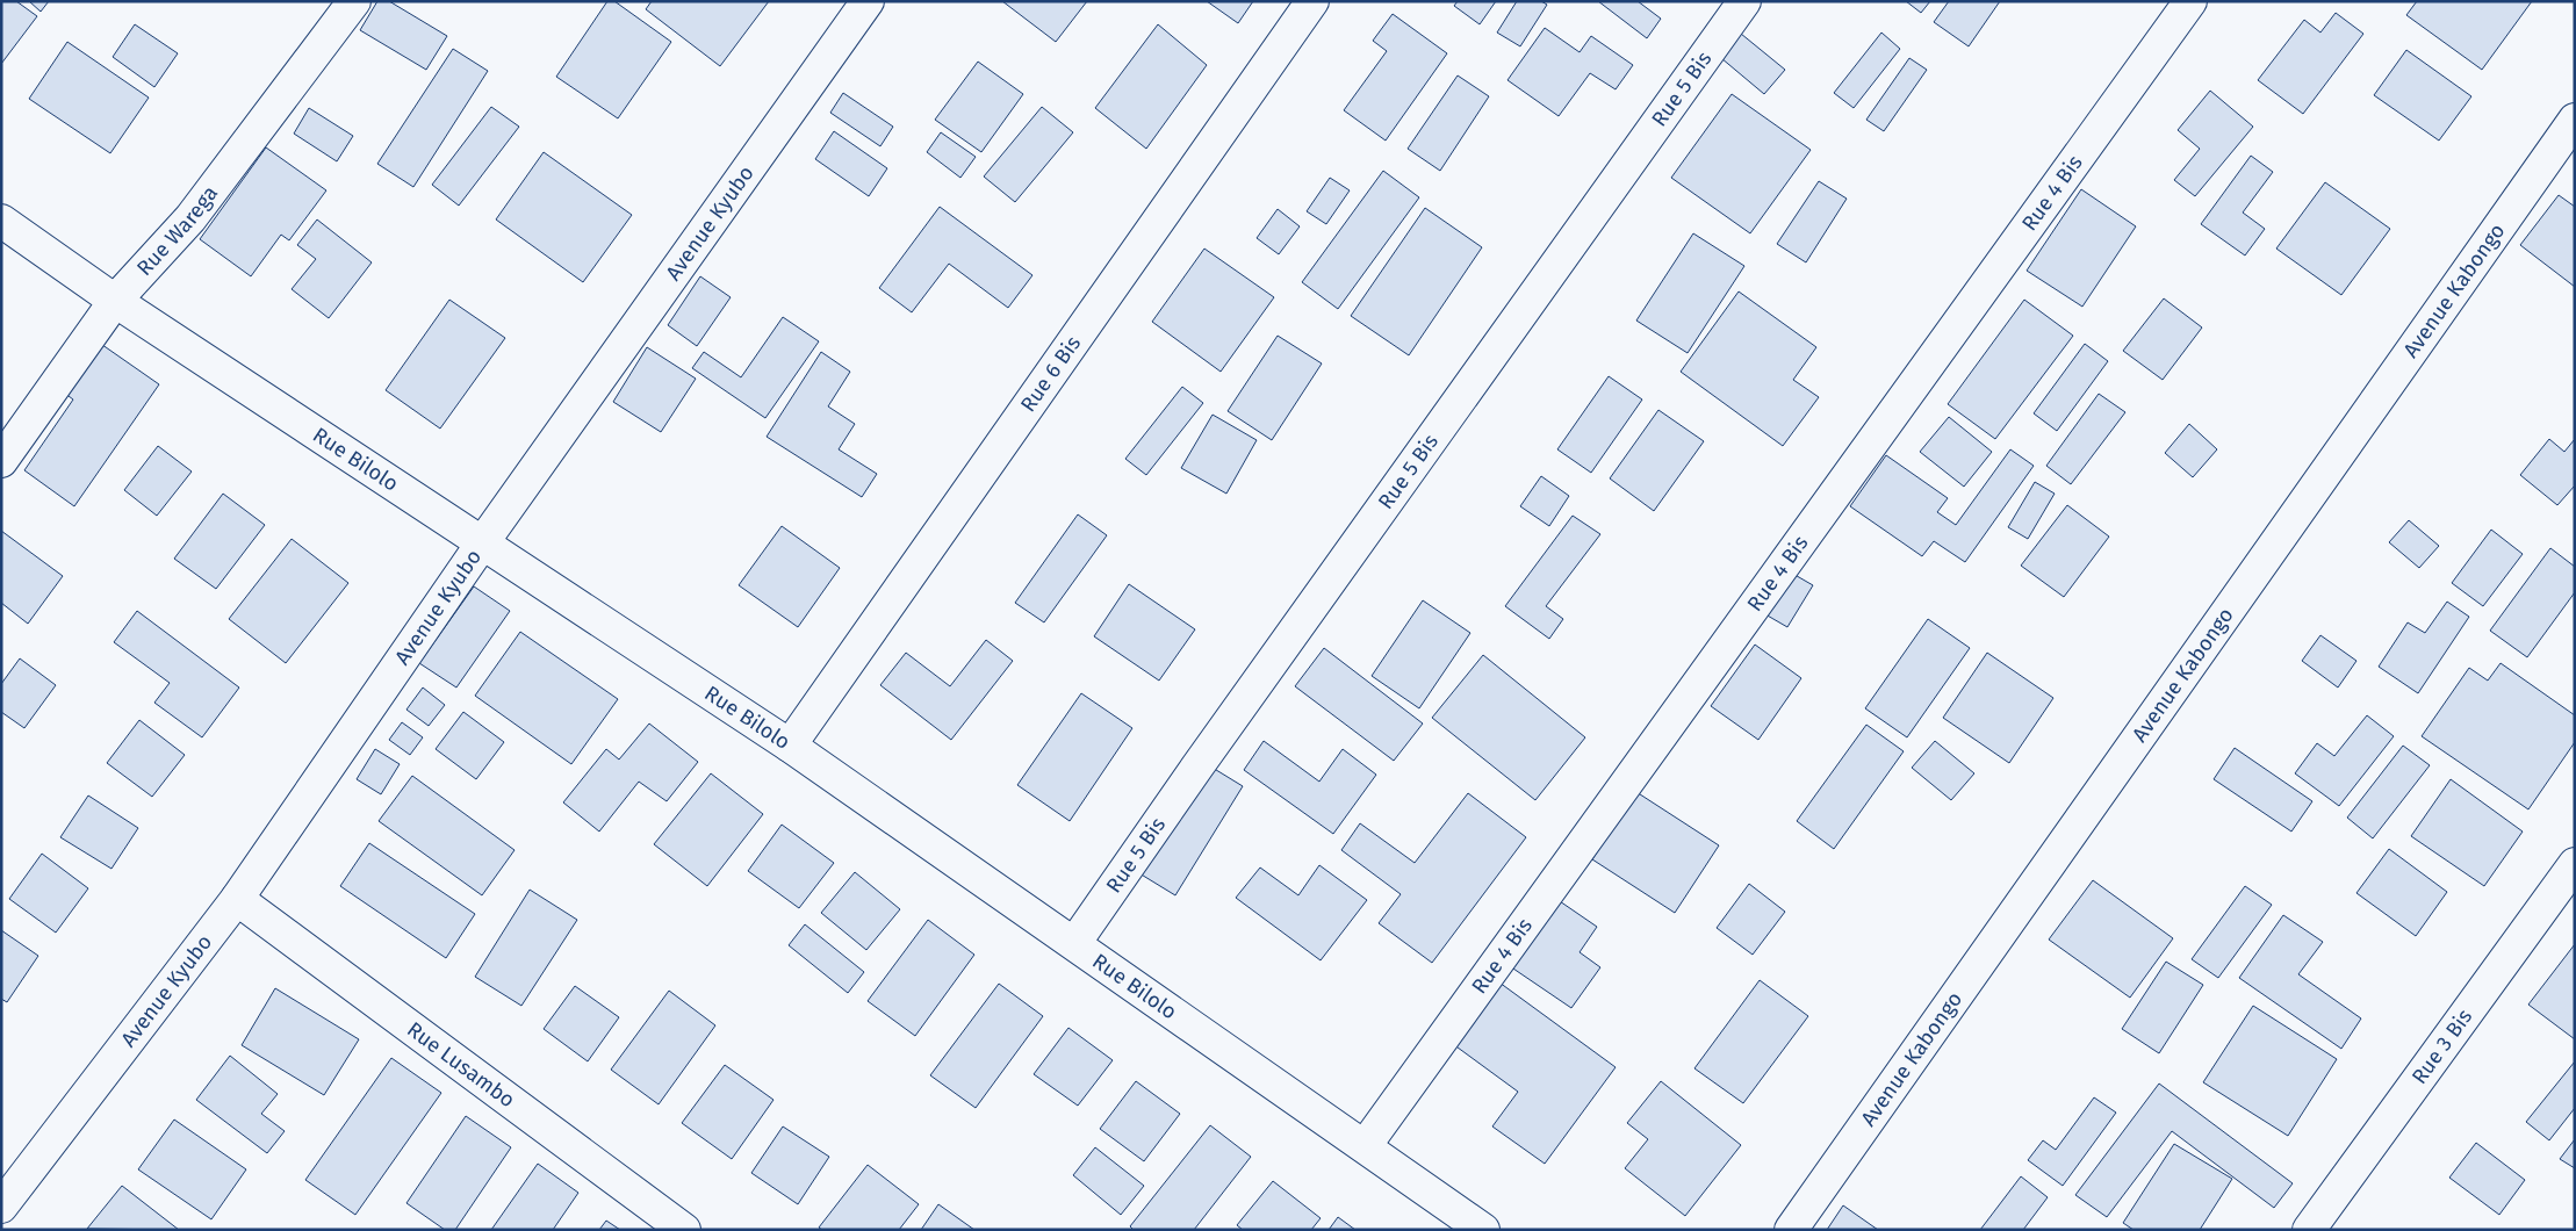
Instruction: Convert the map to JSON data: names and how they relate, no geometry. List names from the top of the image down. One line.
{"streets":{"street":["Rue 5 Bis","Rue 4 Bis","Avenue Kyubo","Rue Warega","Avenue Kabongo","Rue 6 Bis","Rue Bilolo","Rue 3 Bis","Rue Lusambo"]},"crossings":[["Rue 5 Bis","Rue Bilolo"],["Rue 4 Bis","Rue Bilolo"],["Avenue Kyubo","Rue Bilolo"],["Avenue Kyubo","Rue Lusambo"],["Rue Warega","Rue Bilolo"],["Rue 6 Bis","Rue Bilolo"]]}
